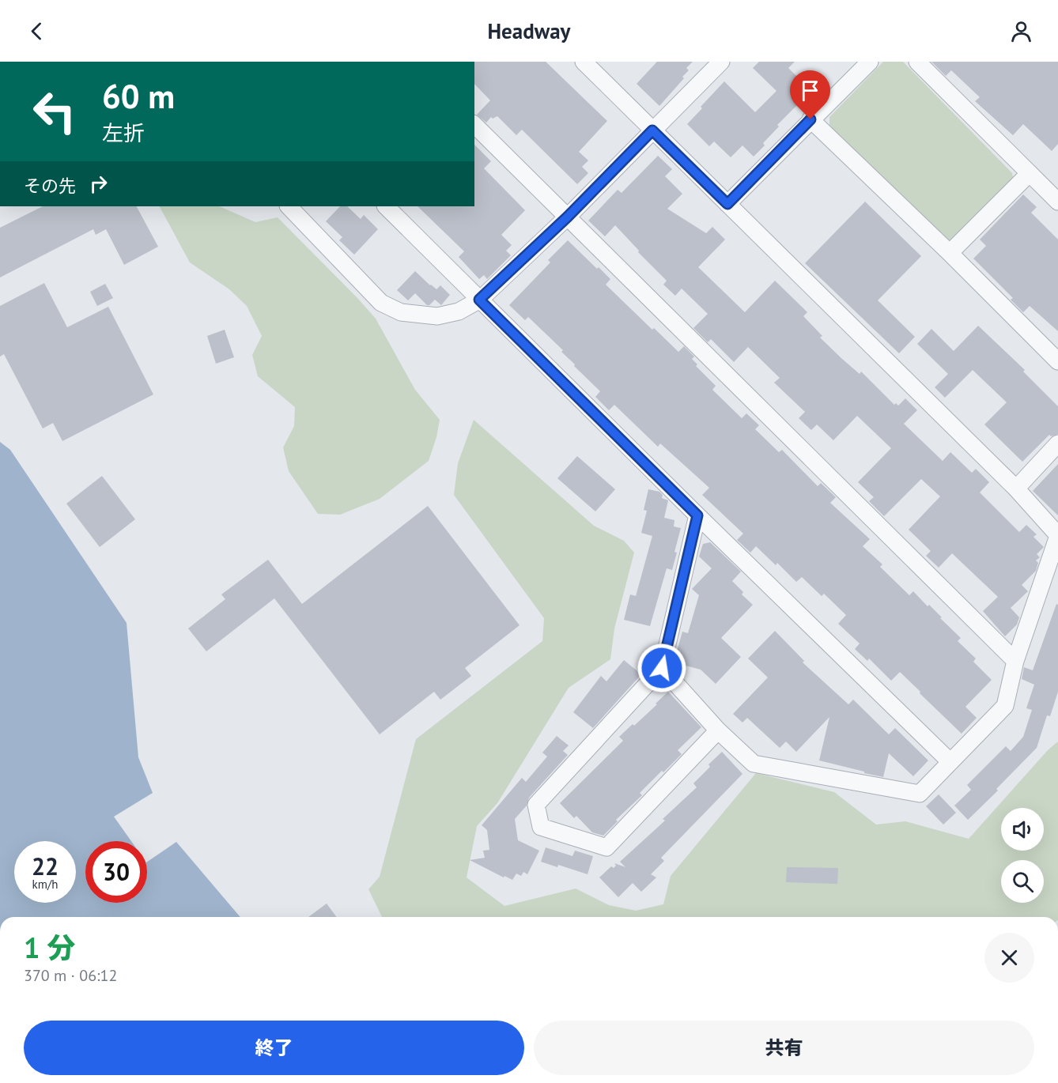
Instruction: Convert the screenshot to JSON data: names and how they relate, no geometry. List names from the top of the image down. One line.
{"page":{"header":"Headway","turn":["60 m","左折"],"then":"その先","speed":"22 km/h","limit":"30","heading":["1 分","370 m · 06:12"],"buttons":["終了","共有"]}}
